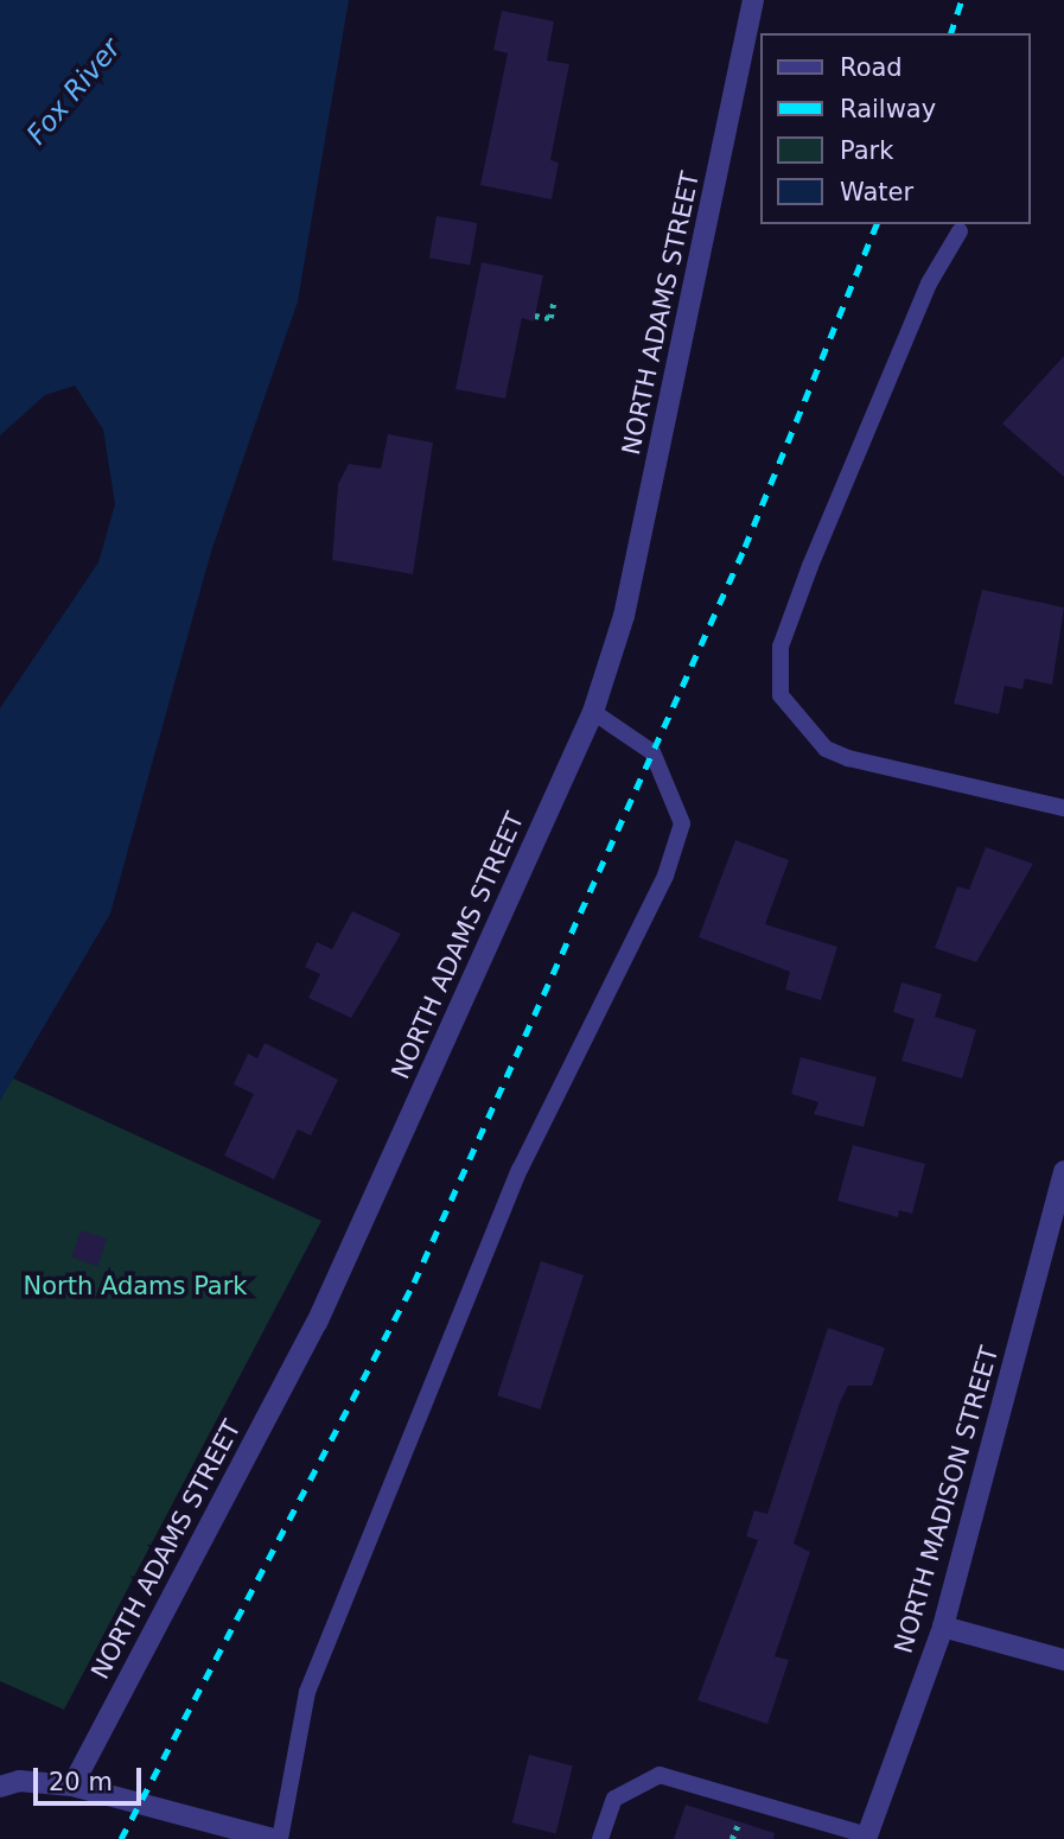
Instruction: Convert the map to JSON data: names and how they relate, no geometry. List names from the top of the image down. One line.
{"streets":{"street":["NORTH ADAMS STREET","NORTH MADISON STREET"]},"water":["Fox River"],"parks":["North Adams Park"],"legend":["Road","Railway","Park","Water"],"scale_bar":"20 m"}
